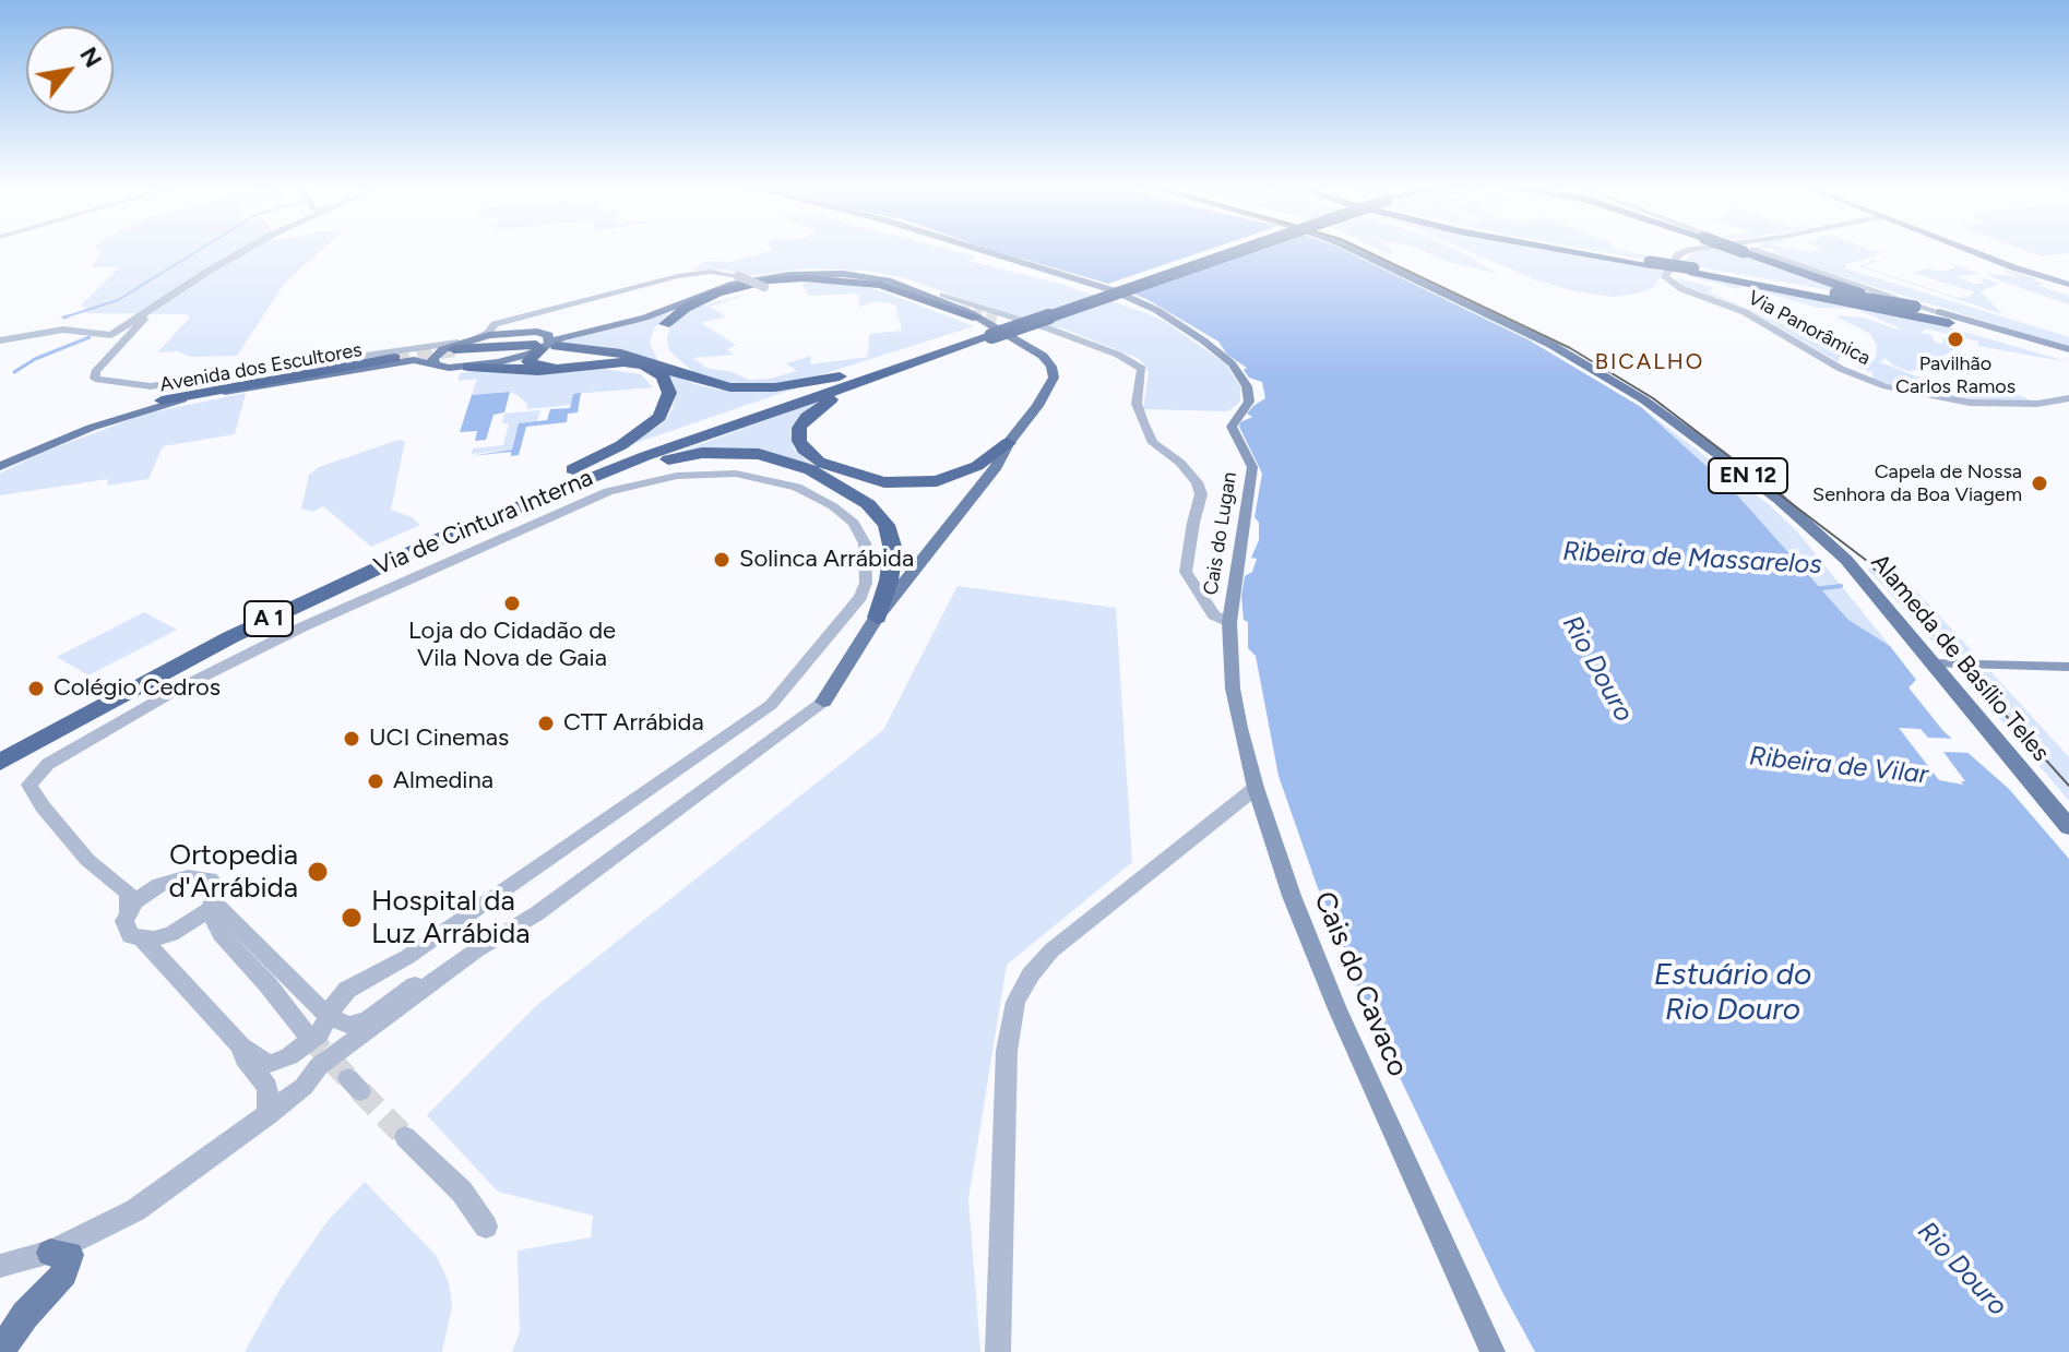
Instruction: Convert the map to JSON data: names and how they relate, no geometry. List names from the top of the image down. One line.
{"streets":{"highway":["Via de Cintura Interna","A 1"],"main road":["Avenida dos Escultores","EN 12","Cais do Lugan","Alameda de Basílio Teles","Cais do Cavaco"],"street":["Via Panorâmica"]},"crossings":[["Via de Cintura Interna","A 1"],["Cais do Lugan","Cais do Cavaco"]],"districts":["BICALHO"],"water":["Ribeira de Massarelos","Rio Douro","Ribeira de Vilar","Estuário do Rio Douro"],"places":["Pavilhão Carlos Ramos","Capela de Nossa Senhora da Boa Viagem","Solinca Arrábida","Loja do Cidadão de Vila Nova de Gaia","Colégio Cedros","CTT Arrábida","UCI Cinemas","Almedina","Ortopedia d'Arrábida","Hospital da Luz Arrábida"],"north":"top right"}
